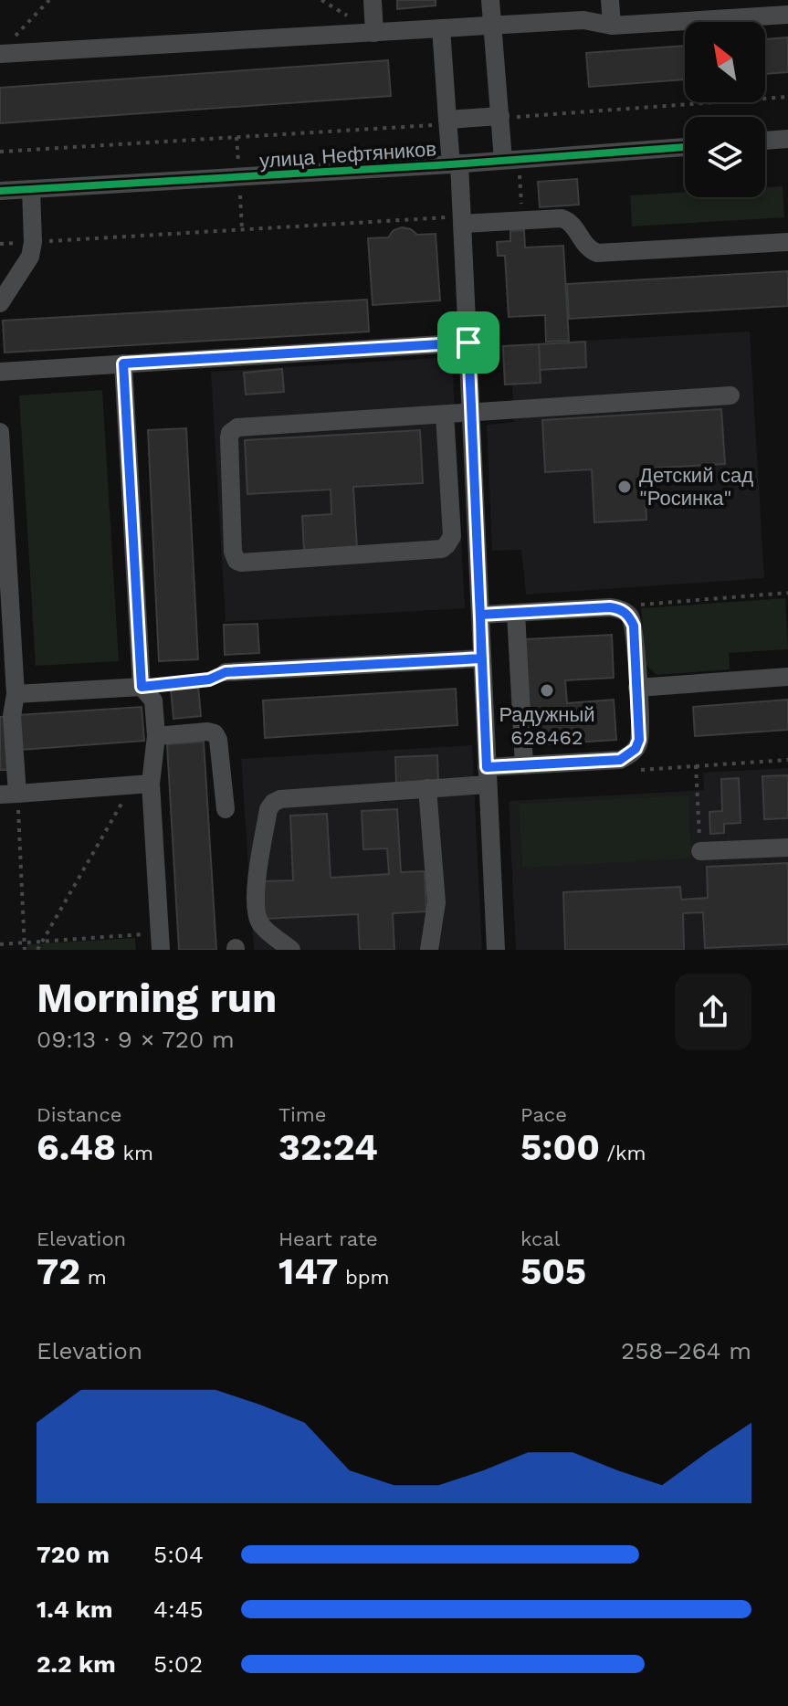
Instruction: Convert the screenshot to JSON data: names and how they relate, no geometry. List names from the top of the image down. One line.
{"streets":{"street":["улица Нефтяников"]},"places":["Детский сад \"Росинка\"","Радужный 628462"],"north":"top left","page":{"heading":["Morning run","09:13 · 9 × 720 m"],"stats":[["Distance","6.48 km"],["Time","32:24"],["Pace","5:00 /km"],["Elevation","72 m"],["Heart rate","147 bpm"],["kcal","505"]],"chart":["Elevation","258–264 m"],"list":[{"name":"720 m","note":"5:04"},{"name":"1.4 km","note":"4:45"},{"name":"2.2 km","note":"5:02"}]}}
